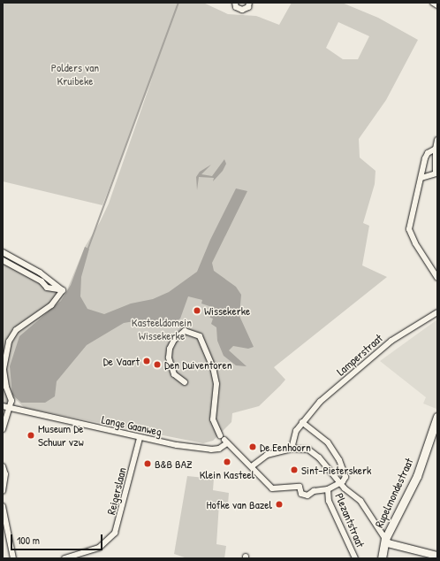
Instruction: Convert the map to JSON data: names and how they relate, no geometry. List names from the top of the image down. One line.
{"streets":{"main road":["Rupelmondestraat"],"street":["Lamperstraat","Lange Gaanweg","Reigerslaan","Plezantstraat"]},"crossings":[["Lange Gaanweg","Reigerslaan"]],"parks":["Polders van Kruibeke","Kasteeldomein Wissekerke"],"places":["Wissekerke","De Vaart","Den Duiventoren","Museum De Schuur vzw","De Eenhoorn","Klein Kasteel","B&B BAZ","Sint-Pieterskerk","Hofke van Bazel"],"scale_bar":"100 m"}
